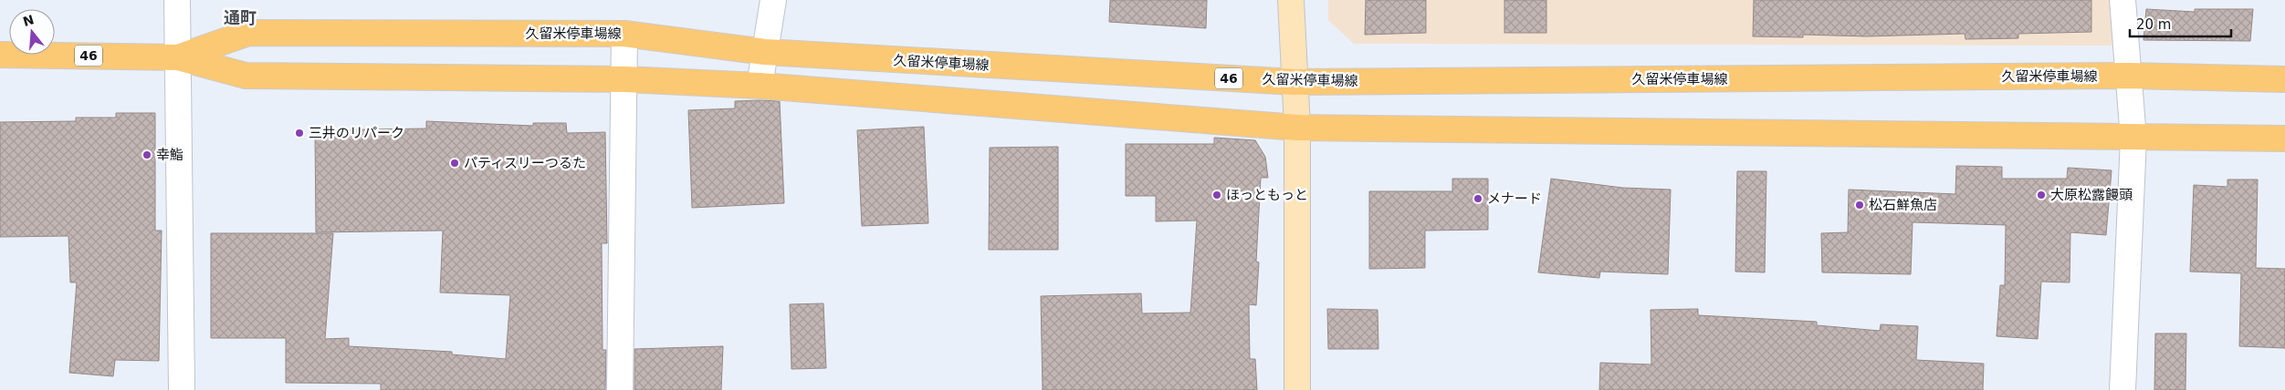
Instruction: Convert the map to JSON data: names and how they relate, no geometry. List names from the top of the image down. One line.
{"streets":{"main road":["久留米停車場線","46"]},"districts":["通町"],"places":["三井のリパーク","幸鮨","パティスリーつるた","ほっともっと","大原松露饅頭","メナード","松石鮮魚店"],"scale_bar":"20 m","north":"top"}
